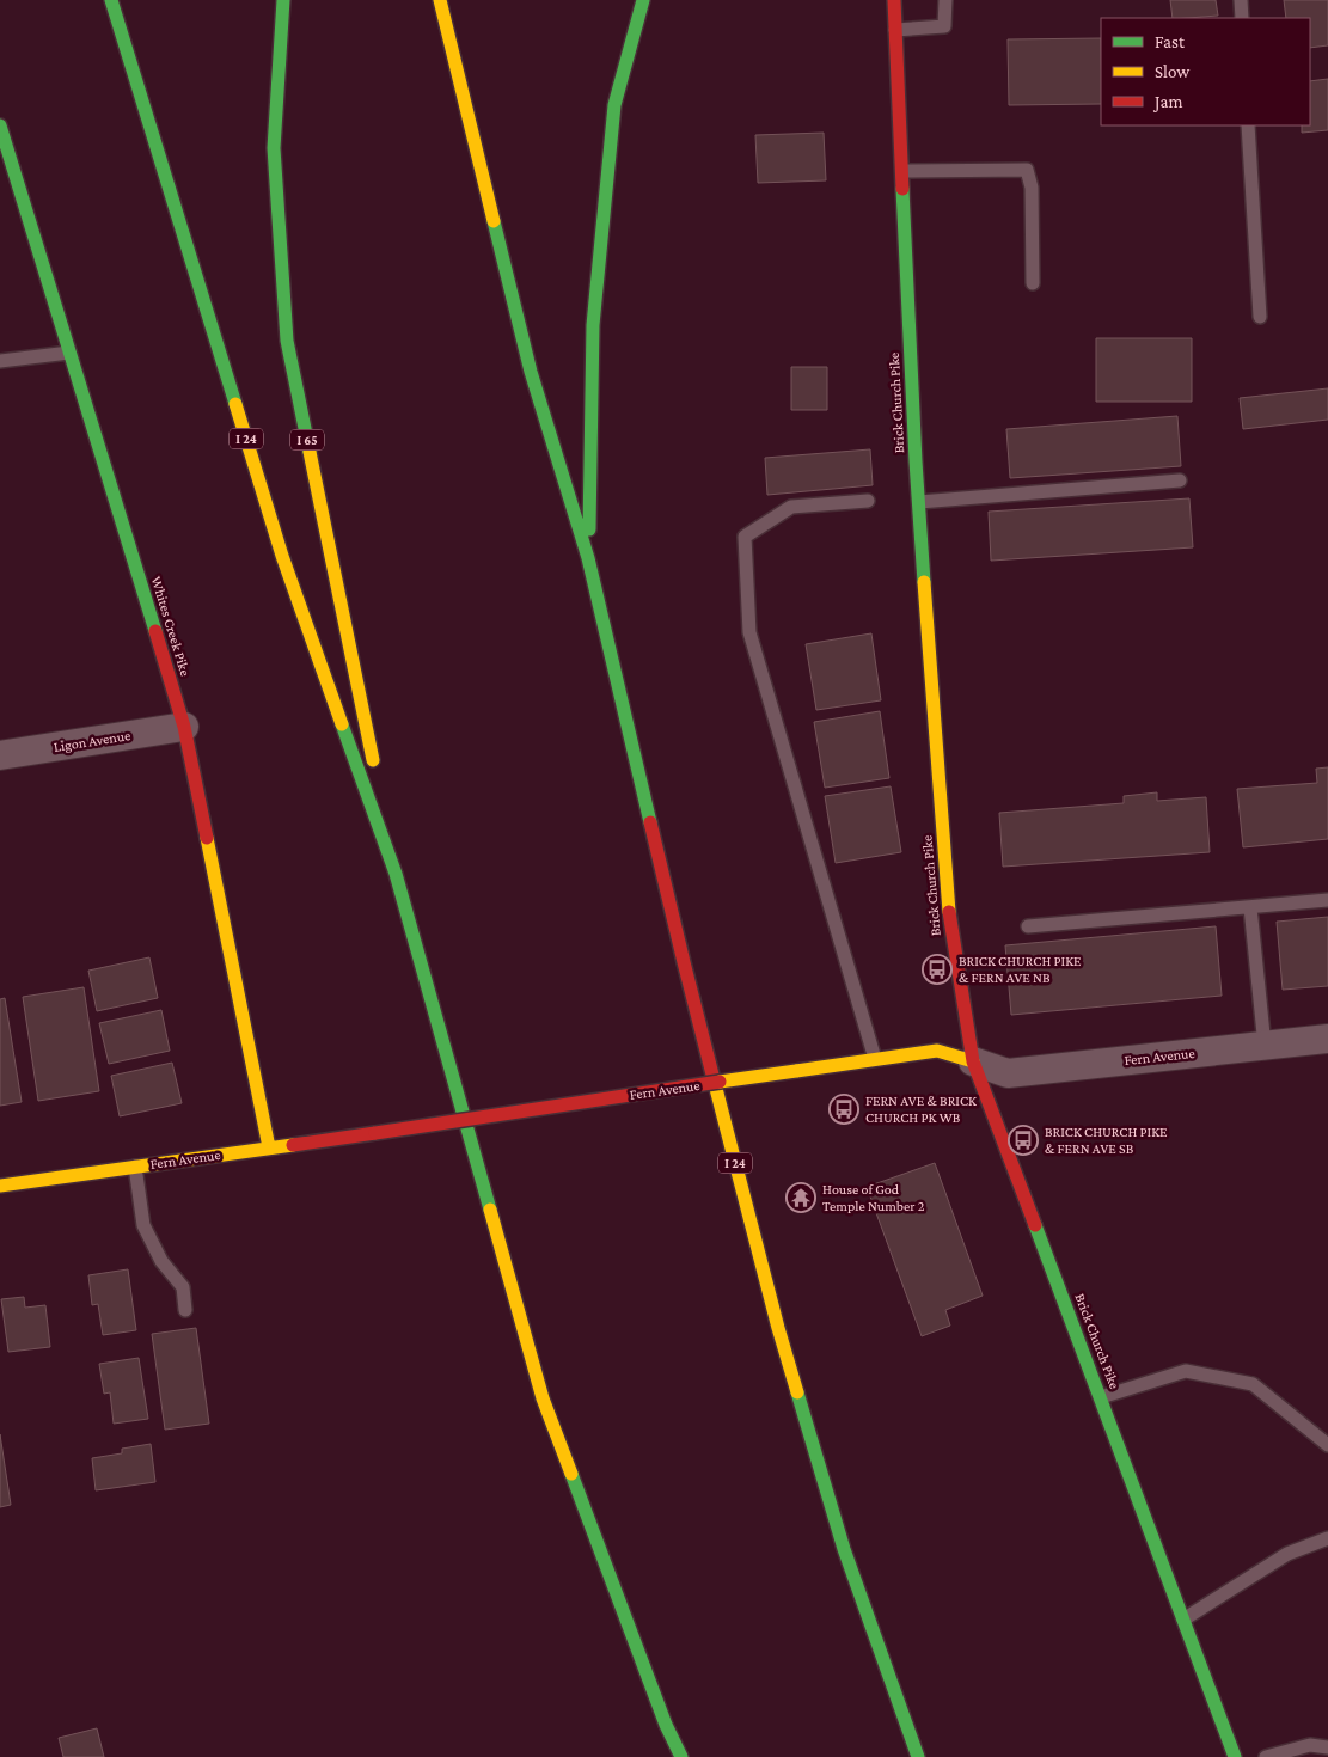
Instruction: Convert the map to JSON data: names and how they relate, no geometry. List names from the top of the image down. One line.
{"streets":{"main road":["Brick Church Pike","I 24","I 65","Whites Creek Pike","Fern Avenue"],"street":["Ligon Avenue"]},"crossings":[["Brick Church Pike","Fern Avenue"],["I 24","I 65"],["Whites Creek Pike","Ligon Avenue"],["Whites Creek Pike","Fern Avenue"]],"places":{"bus stop":["BRICK CHURCH PIKE & FERN AVE NB","FERN AVE & BRICK CHURCH PK WB","BRICK CHURCH PIKE & FERN AVE SB"],"temple":["House of God Temple Number 2"]},"legend":["Fast","Slow","Jam"]}
